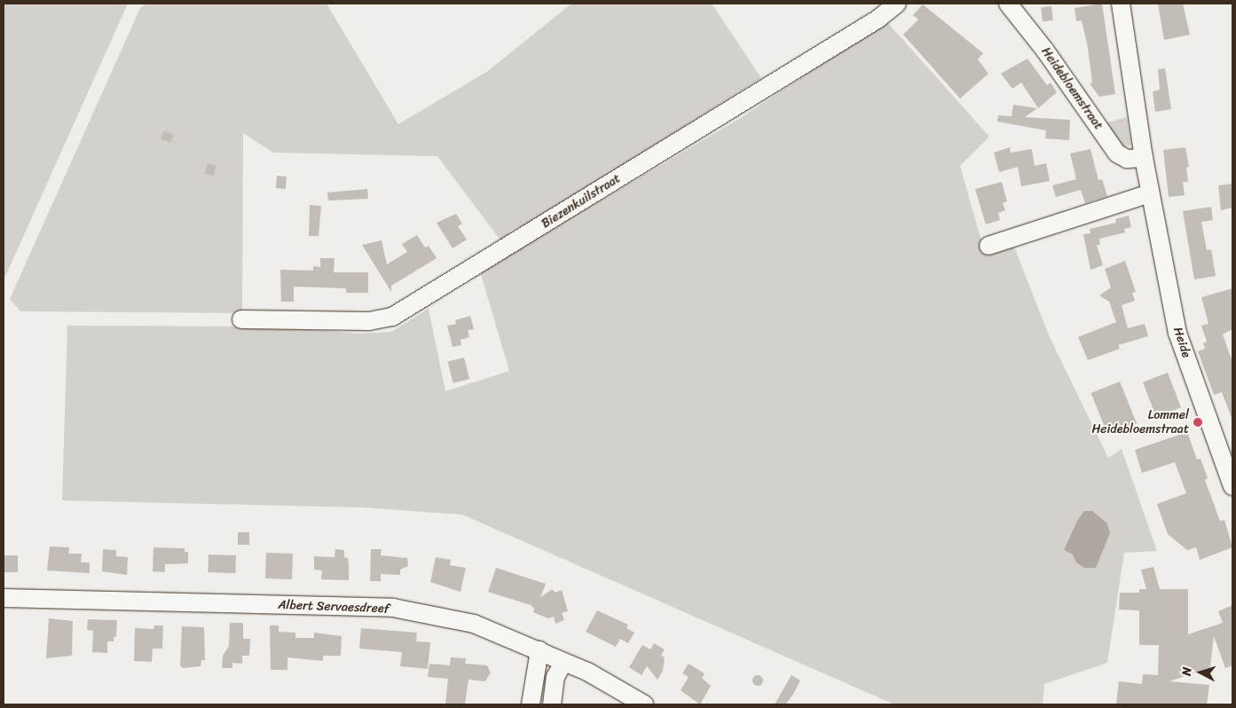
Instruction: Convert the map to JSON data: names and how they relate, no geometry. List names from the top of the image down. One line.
{"streets":{"street":["Heidebloemstraat","Biezenkuilstraat","Heide","Albert Servaesdreef"]},"crossings":[["Heidebloemstraat","Heide"]],"places":["Lommel Heidebloemstraat"],"north":"left"}
